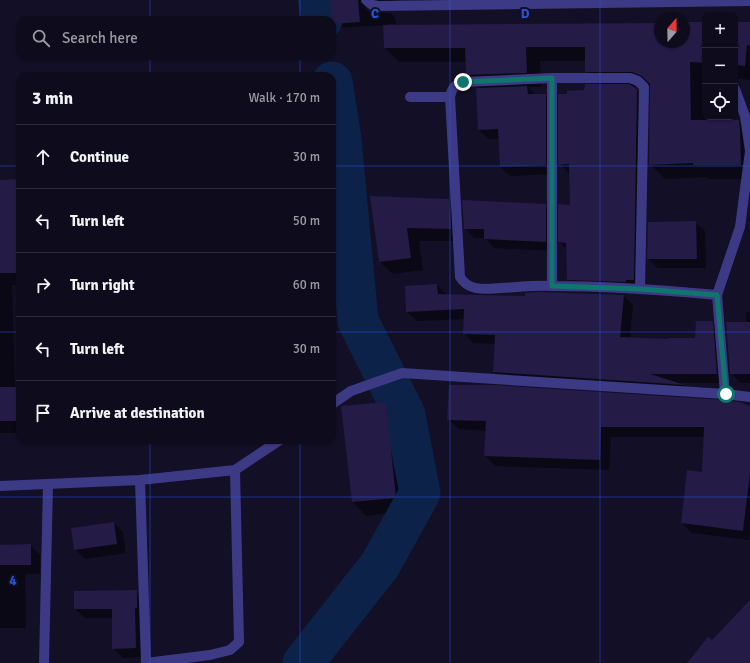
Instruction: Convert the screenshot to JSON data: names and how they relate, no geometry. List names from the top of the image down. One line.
{"north":"top","page":{"map_buttons":["+","−"],"search":"Search here","heading":["3 min","Walk · 170 m"],"list":[["Continue","30 m"],["Turn left","50 m"],["Turn right","60 m"],["Turn left","30 m"],"Arrive at destination"]},"grid":{"columns":["C","D"],"rows":["4"]}}
